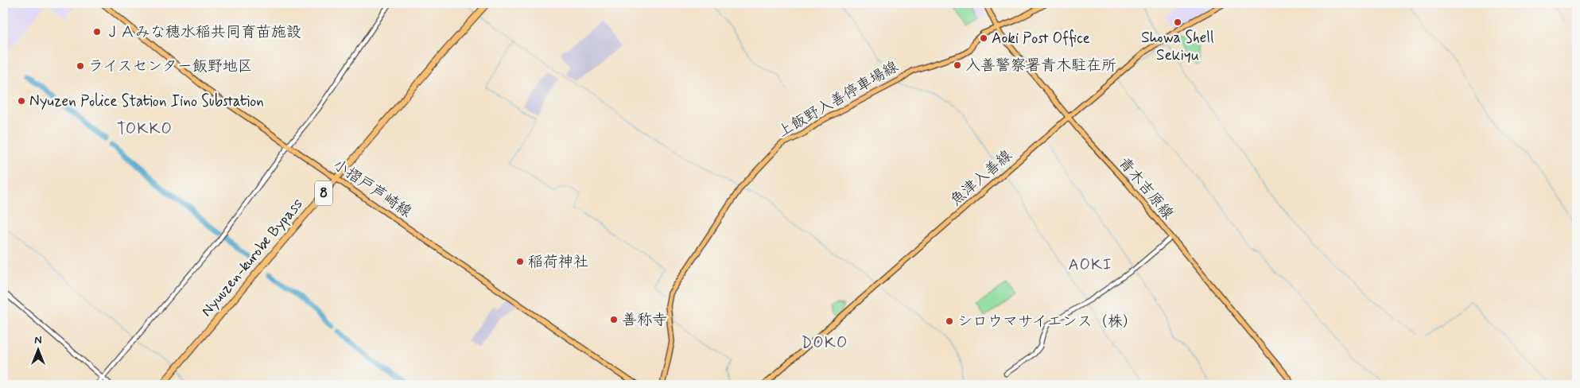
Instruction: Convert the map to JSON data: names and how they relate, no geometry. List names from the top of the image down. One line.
{"streets":{"highway":["8","Nyuuzen-kurobe Bypass"],"main road":["上飯野入善停車場線","魚津入善線","小摺戸芦崎線","青木吉原線"]},"crossings":[["上飯野入善停車場線","青木吉原線"],["魚津入善線","青木吉原線"],["小摺戸芦崎線","Nyuuzen-kurobe Bypass"]],"districts":["TOKKO","AOKI","DOKO"],"places":["Showa Shell Sekiyu","ＪＡみな穂水稲共同育苗施設","Aoki Post Office","入善警察署青木駐在所","ライスセンター飯野地区","Nyuzen Police Station Iino Substation","稲荷神社","善称寺","シロウマサイエンス（株）"],"north":"top"}
